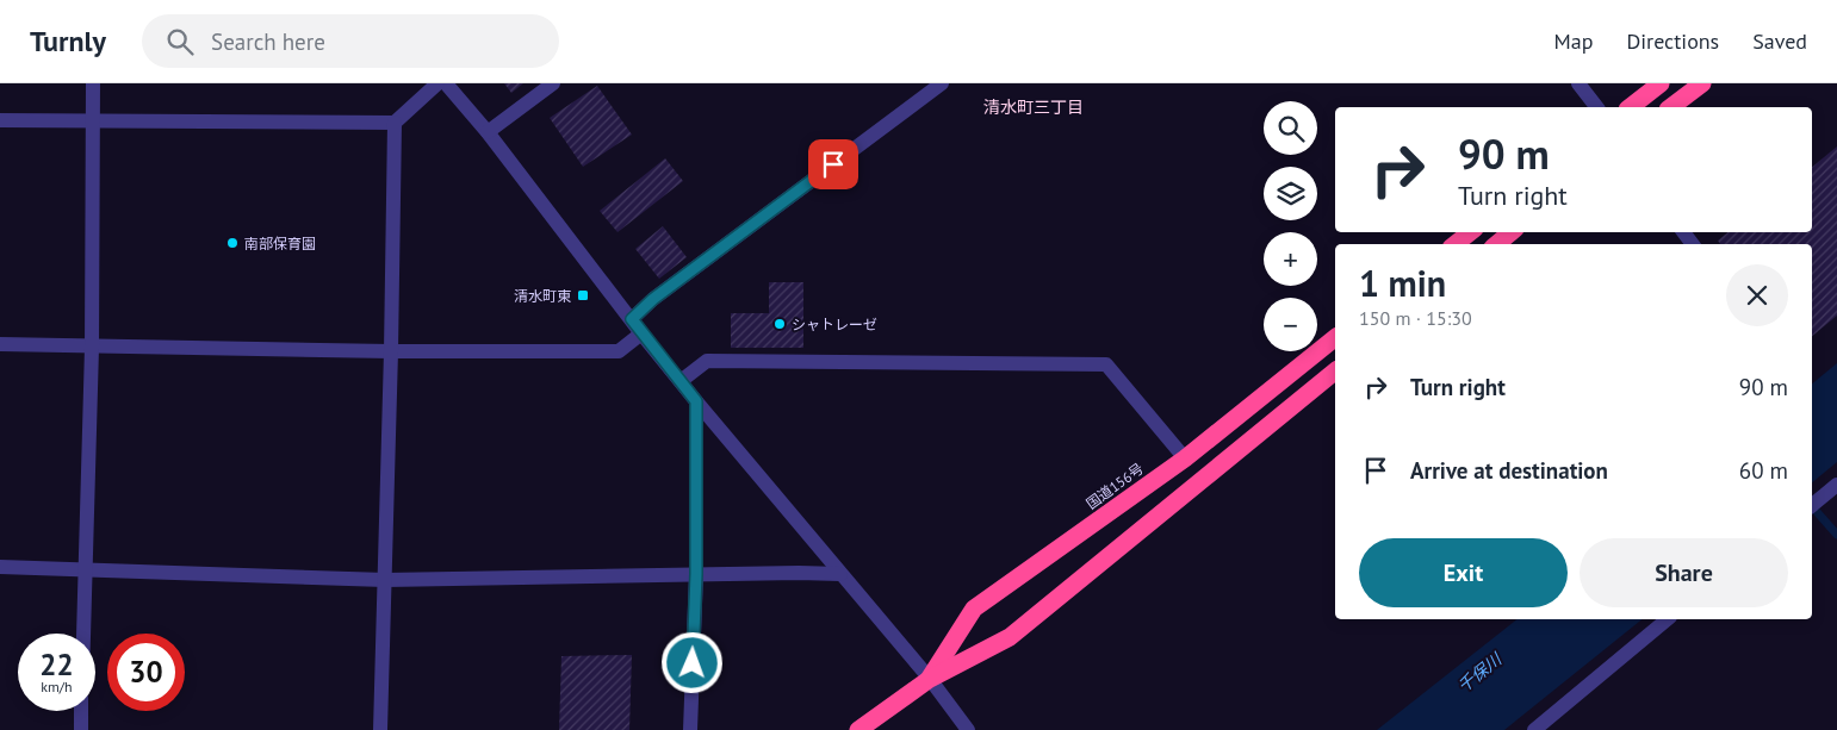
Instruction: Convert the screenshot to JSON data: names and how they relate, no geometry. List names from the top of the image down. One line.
{"streets":{"highway":["国道156号"]},"districts":["清水町三丁目"],"water":["千保川"],"places":{"other":["南部保育園","シャトレーゼ"],"transit":["清水町東"]},"page":{"header":"Turnly","search":"Search here","nav":["Map","Directions","Saved"],"map_buttons":["+","−"],"turn":["90 m","Turn right"],"heading":["1 min","150 m · 15:30"],"list":[{"name":"Turn right","value":"90 m"},{"name":"Arrive at destination","value":"60 m"}],"buttons":["Exit","Share"],"speed":"22 km/h","limit":"30"}}
